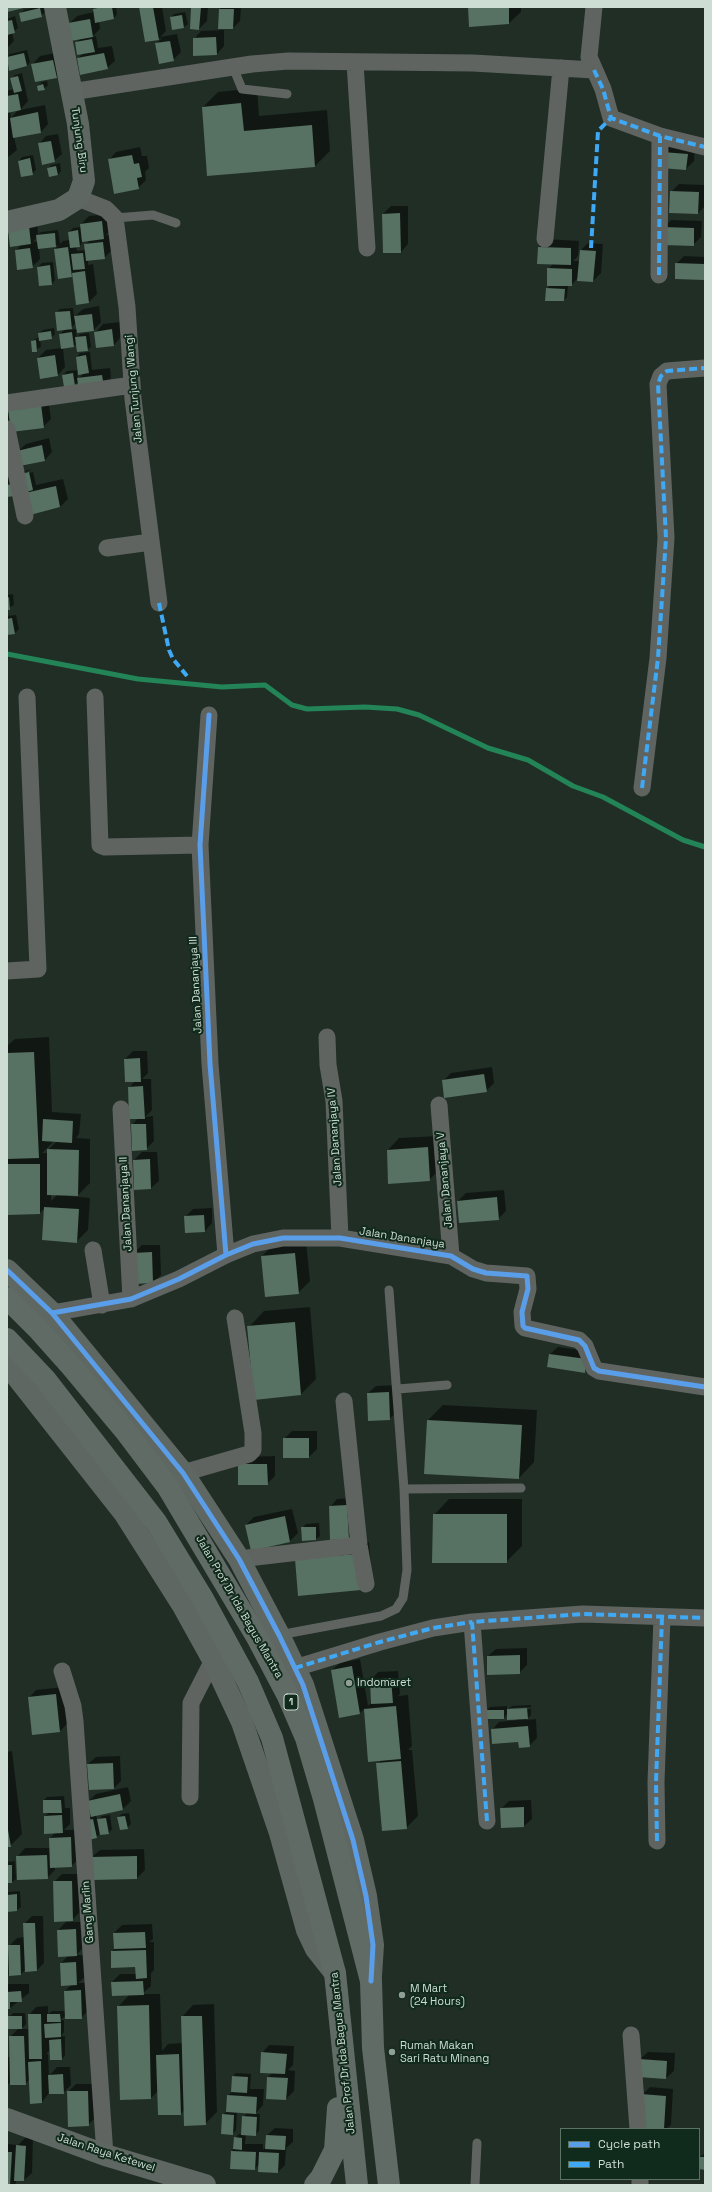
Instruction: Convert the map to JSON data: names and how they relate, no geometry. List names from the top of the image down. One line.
{"streets":{"highway":["Jalan Prof Dr Ida Bagus Mantra","1"],"street":["Tunjung Biru","Jalan Tunjung Wangi","Jalan Dananjaya III","Jalan Dananjaya IV","Jalan Dananjaya V","Jalan Dananjaya II","Jalan Dananjaya","Gang Marlin","Jalan Raya Ketewel"]},"crossings":[["Jalan Dananjaya III","Jalan Dananjaya"],["Jalan Dananjaya IV","Jalan Dananjaya"],["Jalan Dananjaya V","Jalan Dananjaya"],["Jalan Dananjaya II","Jalan Dananjaya"],["Gang Marlin","Jalan Raya Ketewel"]],"places":["Indomaret","M Mart (24 Hours)","Rumah Makan Sari Ratu Minang"],"legend":["Cycle path","Path"]}
